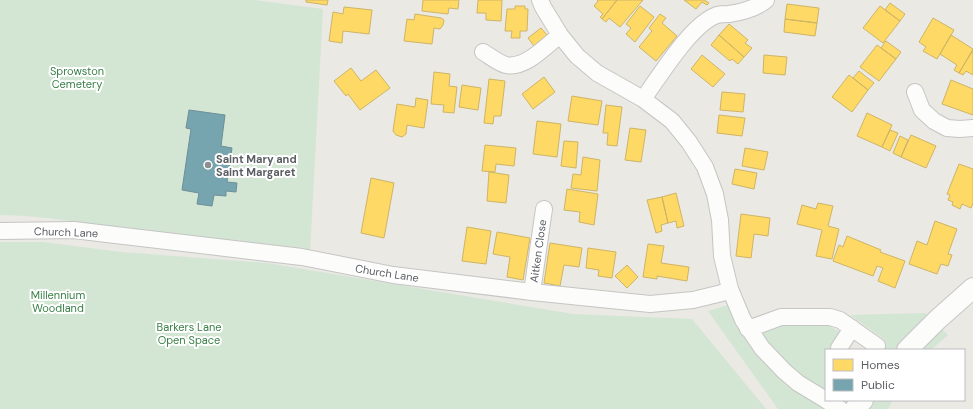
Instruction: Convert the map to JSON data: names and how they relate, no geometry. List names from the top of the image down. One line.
{"streets":{"street":["Church Lane","Aitken Close"]},"crossings":[["Church Lane","Aitken Close"]],"parks":["Sprowston Cemetery","Millennium Woodland","Barkers Lane Open Space"],"places":["Saint Mary and Saint Margaret"],"legend":["Homes","Public"]}
